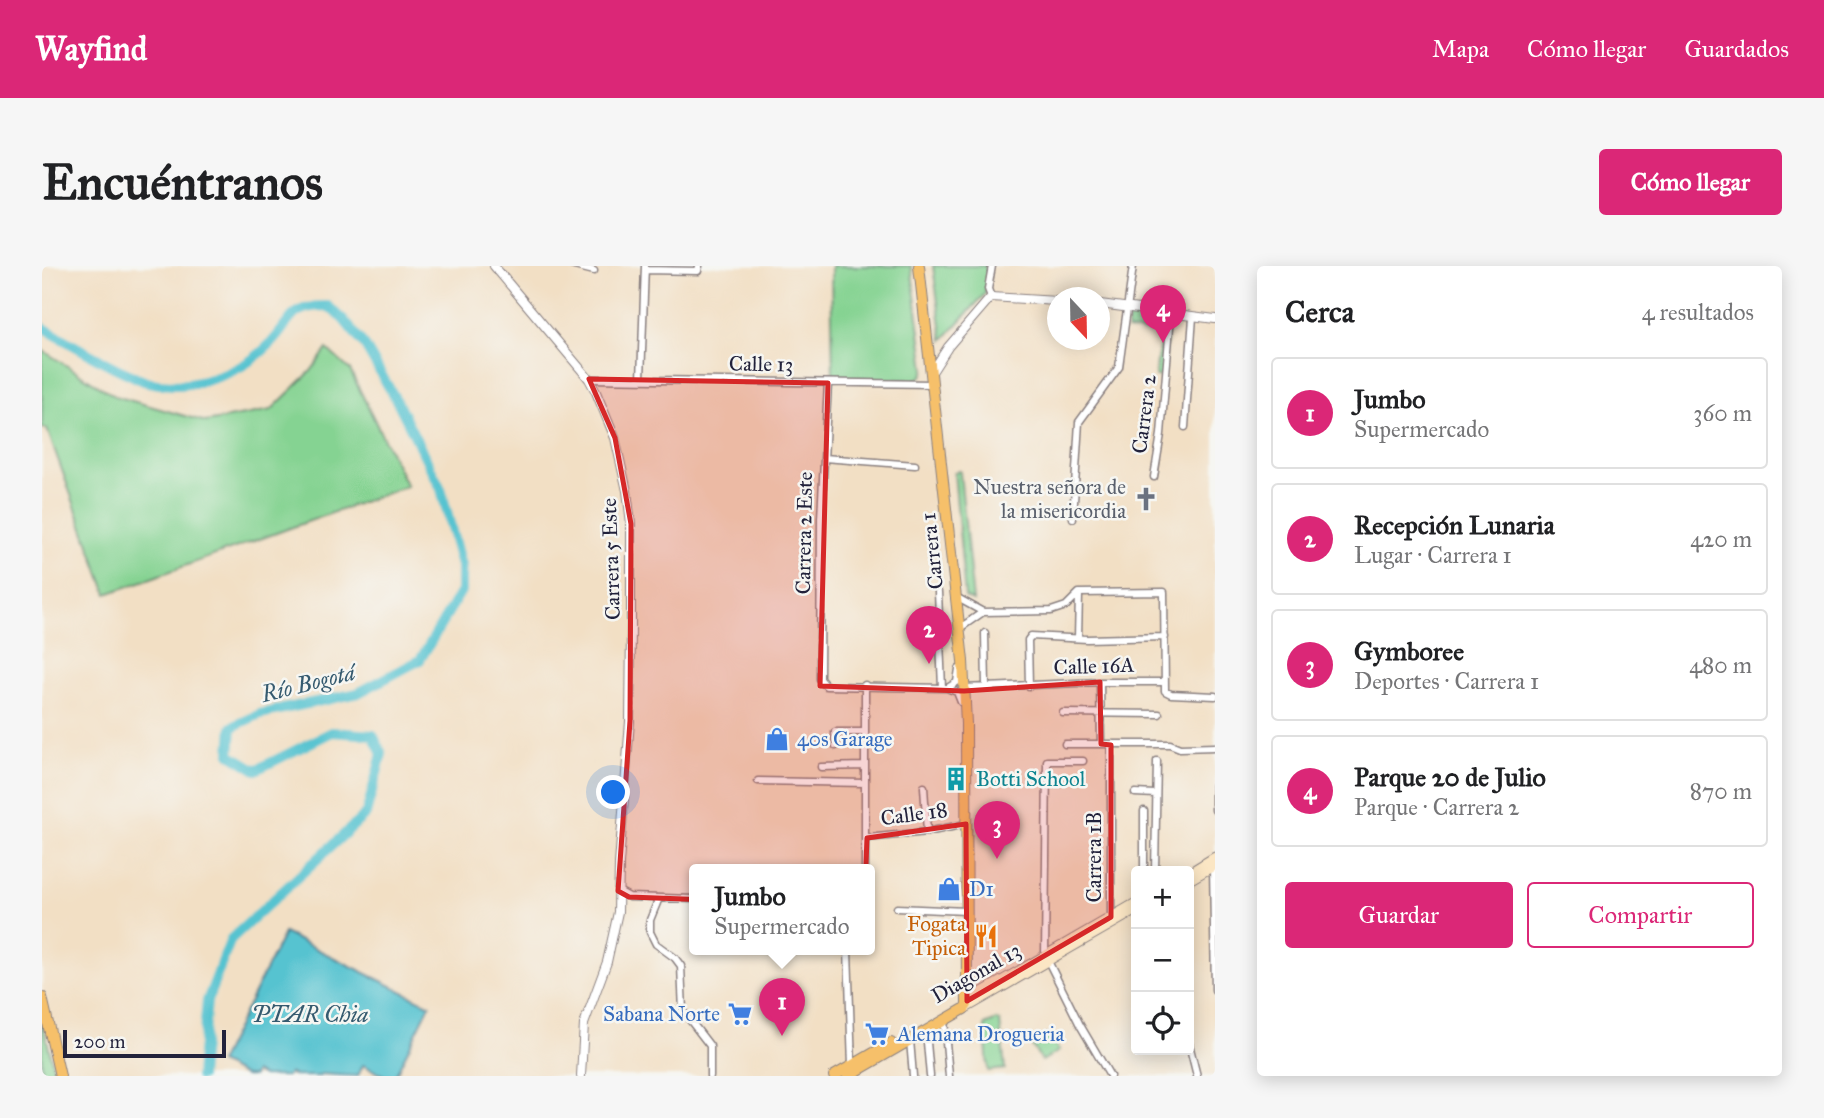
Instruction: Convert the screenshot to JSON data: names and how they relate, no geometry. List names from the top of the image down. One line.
{"streets":{"main road":["Carrera 1","Diagonal 13"],"street":["Calle 13","Carrera 2","Carrera 2 Este","Carrera 5 Este","Calle 16A","Calle 18","Carrera 1B"]},"crossings":[["Calle 13","Carrera 2 Este"],["Calle 13","Carrera 1"],["Calle 13","Carrera 5 Este"],["Carrera 1","Calle 16A"],["Carrera 1","Calle 18"],["Carrera 1","Diagonal 13"],["Carrera 1B","Diagonal 13"]],"water":["Río Bogotá","PTAR Chia"],"places":{"church":["Nuestra señora de la misericordia"],"shop":["40s Garage","D1"],"building":["Botti School"],"restaurant":["Fogata Tipica"],"supermarket":["Sabana Norte","Alemana Drogueria"]},"scale_bar":"200 m","north":"bottom","page":{"header":"Wayfind","nav":["Mapa","Cómo llegar","Guardados"],"buttons":["Cómo llegar",["Guardar","Compartir"]],"title":"Encuéntranos","heading":["Cerca","4 resultados"],"pins":["4","2","3","1"],"list":[{"mark":"1","name":"Jumbo","note":"Supermercado","value":"360 m"},{"mark":"2","name":"Recepción Lunaria","note":"Lugar · Carrera 1","value":"420 m"},{"mark":"3","name":"Gymboree","note":"Deportes · Carrera 1","value":"480 m"},{"mark":"4","name":"Parque 20 de Julio","note":"Parque · Carrera 2","value":"870 m"}],"popup":["Jumbo","Supermercado"],"map_buttons":["+","−"],"scale":"200 m"}}
